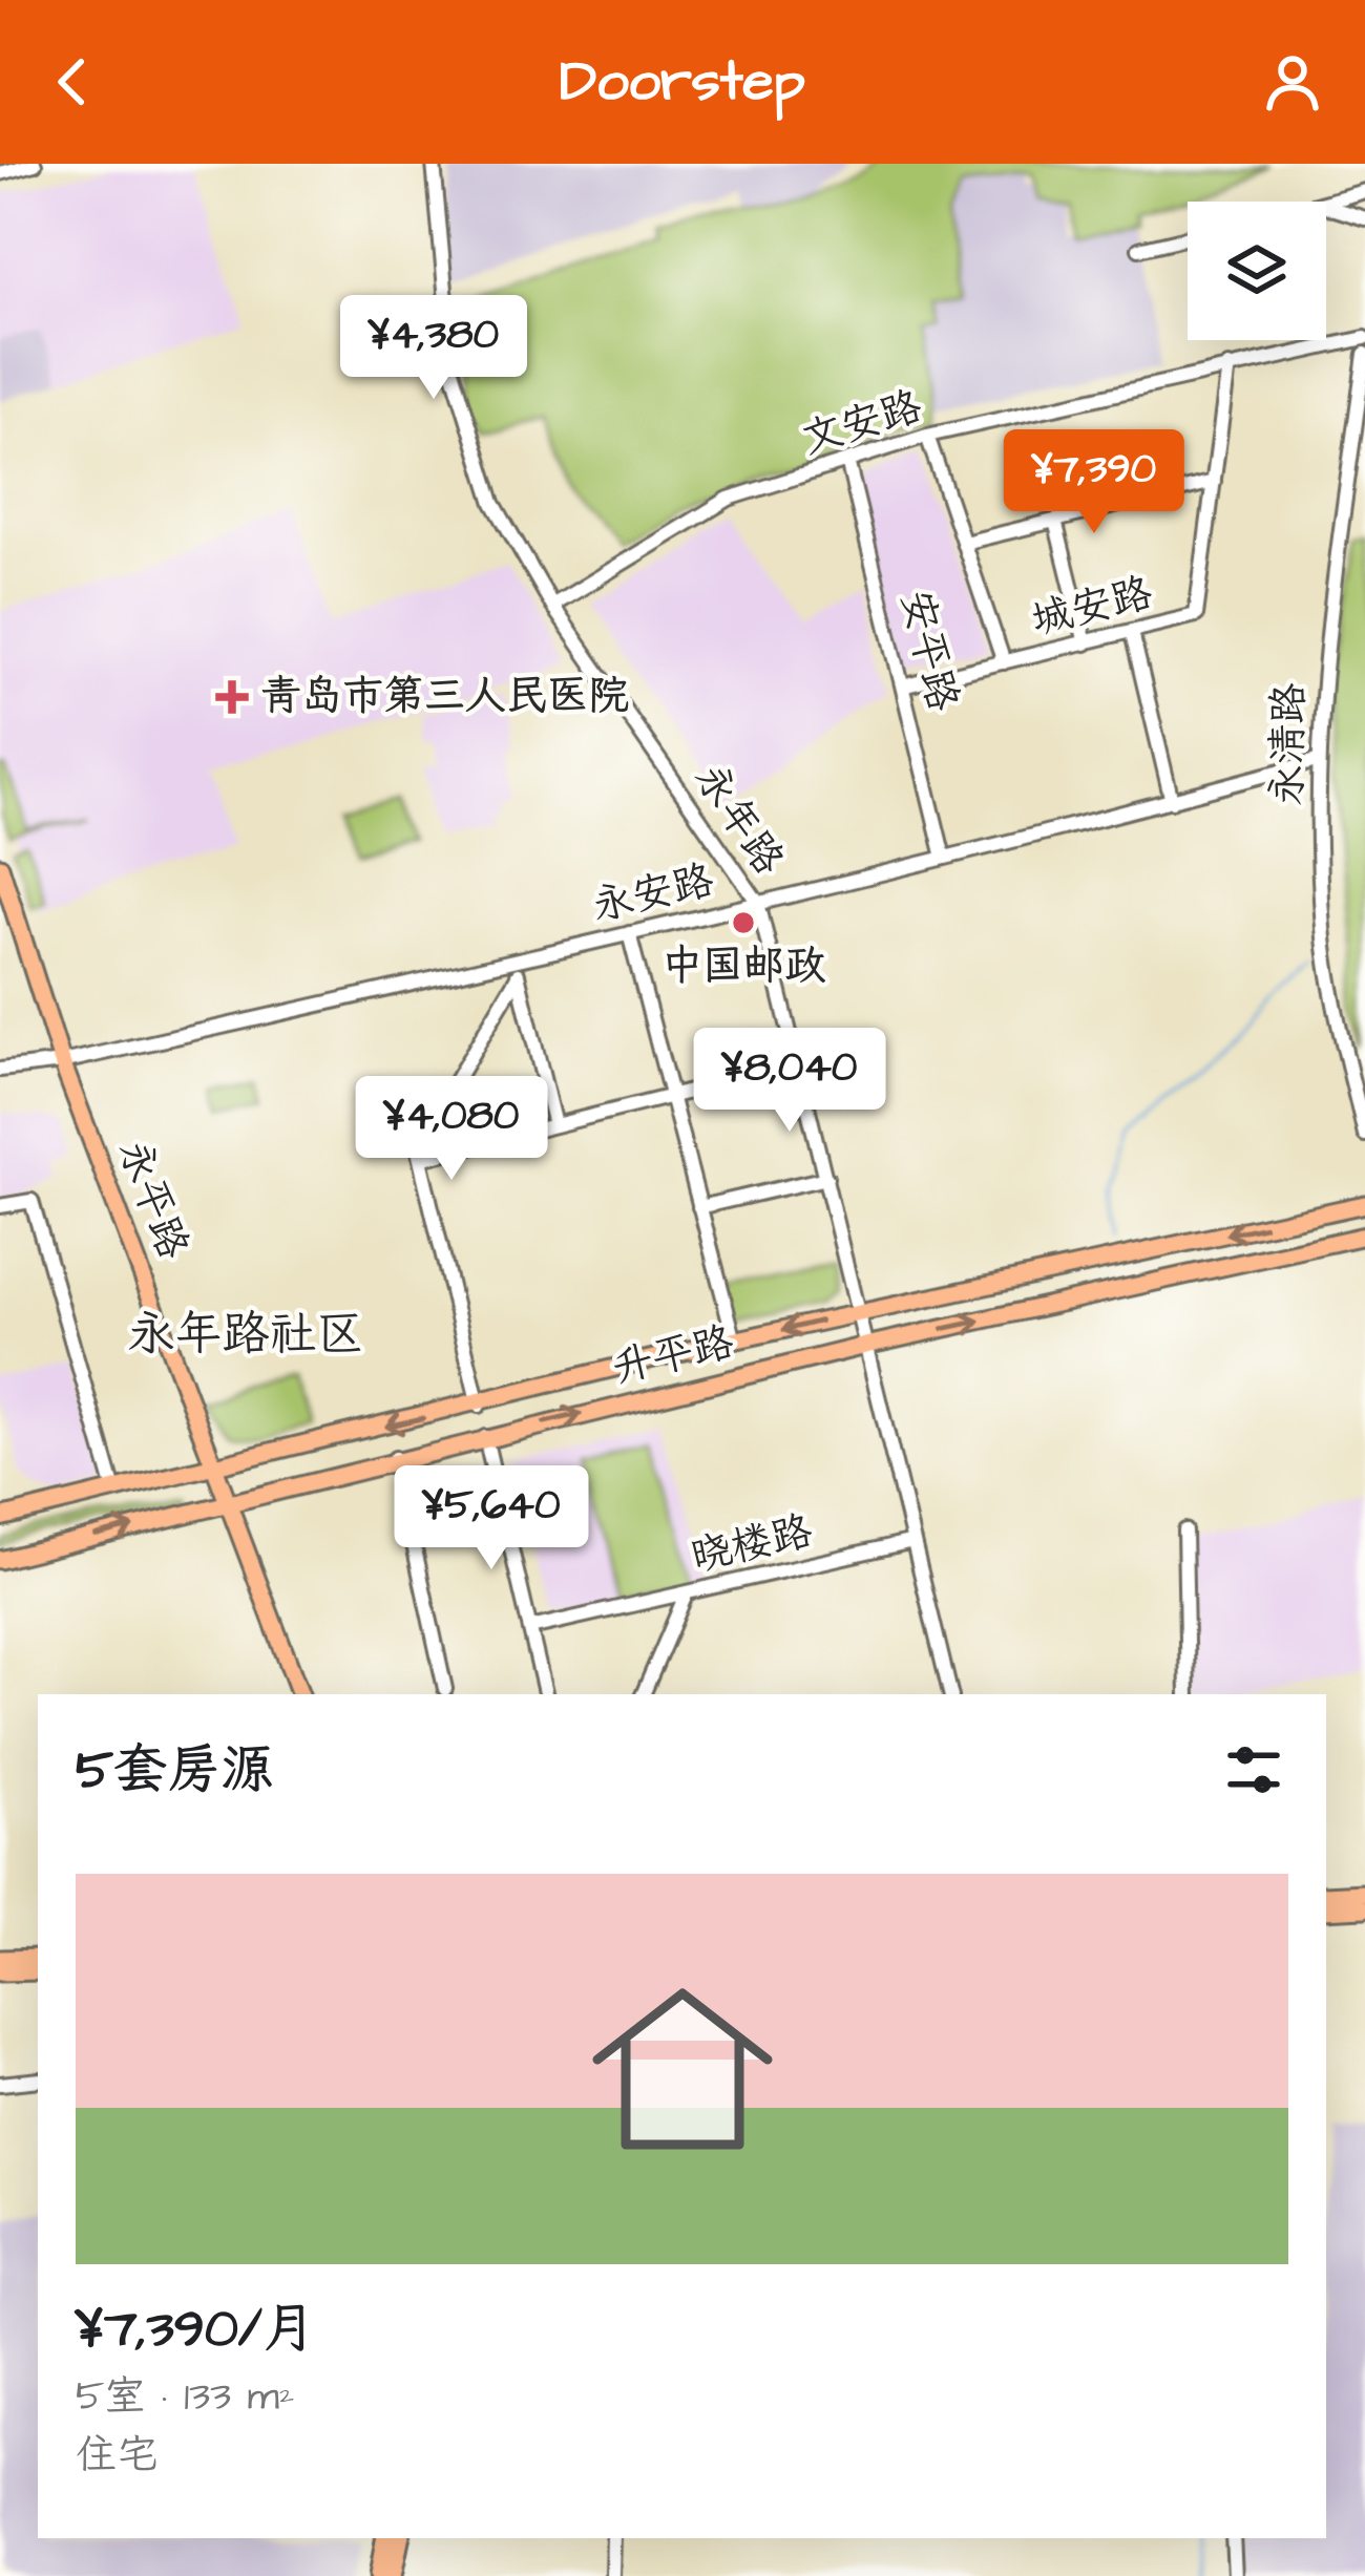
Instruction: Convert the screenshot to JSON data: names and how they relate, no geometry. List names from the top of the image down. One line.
{"streets":{"main road":["永平路","升平路"],"street":["文安路","城安路","安平路","永清路","永年路","永安路","晓楼路"]},"crossings":[["文安路","城安路"],["文安路","安平路"],["文安路","永年路"],["城安路","安平路"],["安平路","永安路"],["永清路","永安路"],["永年路","永安路"],["永年路","升平路"],["永年路","晓楼路"],["永安路","永平路"],["永平路","升平路"]],"districts":["永年路社区"],"places":{"health":["青岛市第三人民医院"],"other":["中国邮政"]},"page":{"header":"Doorstep","price":["¥4,380","¥7,390","¥8,040","¥4,080","¥5,640"],"heading":"5套房源","list":[{"name":"¥7,390/月","note":"5室 · 133 m² · 住宅"}]}}
